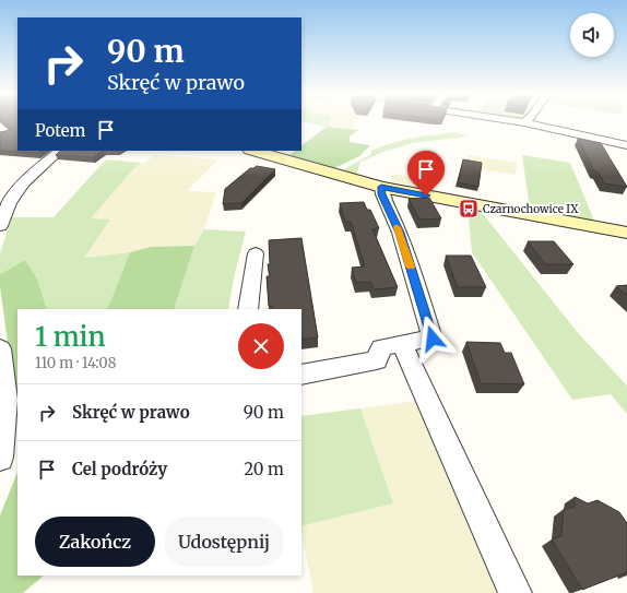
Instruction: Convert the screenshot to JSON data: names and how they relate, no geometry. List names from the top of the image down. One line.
{"places":{"bus stop":["Czarnochowice IX"]},"page":{"turn":["90 m","Skręć w prawo"],"then":"Potem","heading":["1 min","110 m · 14:08"],"list":[{"name":"Skręć w prawo","value":"90 m"},{"name":"Cel podróży","value":"20 m"}],"buttons":["Zakończ","Udostępnij"]}}
